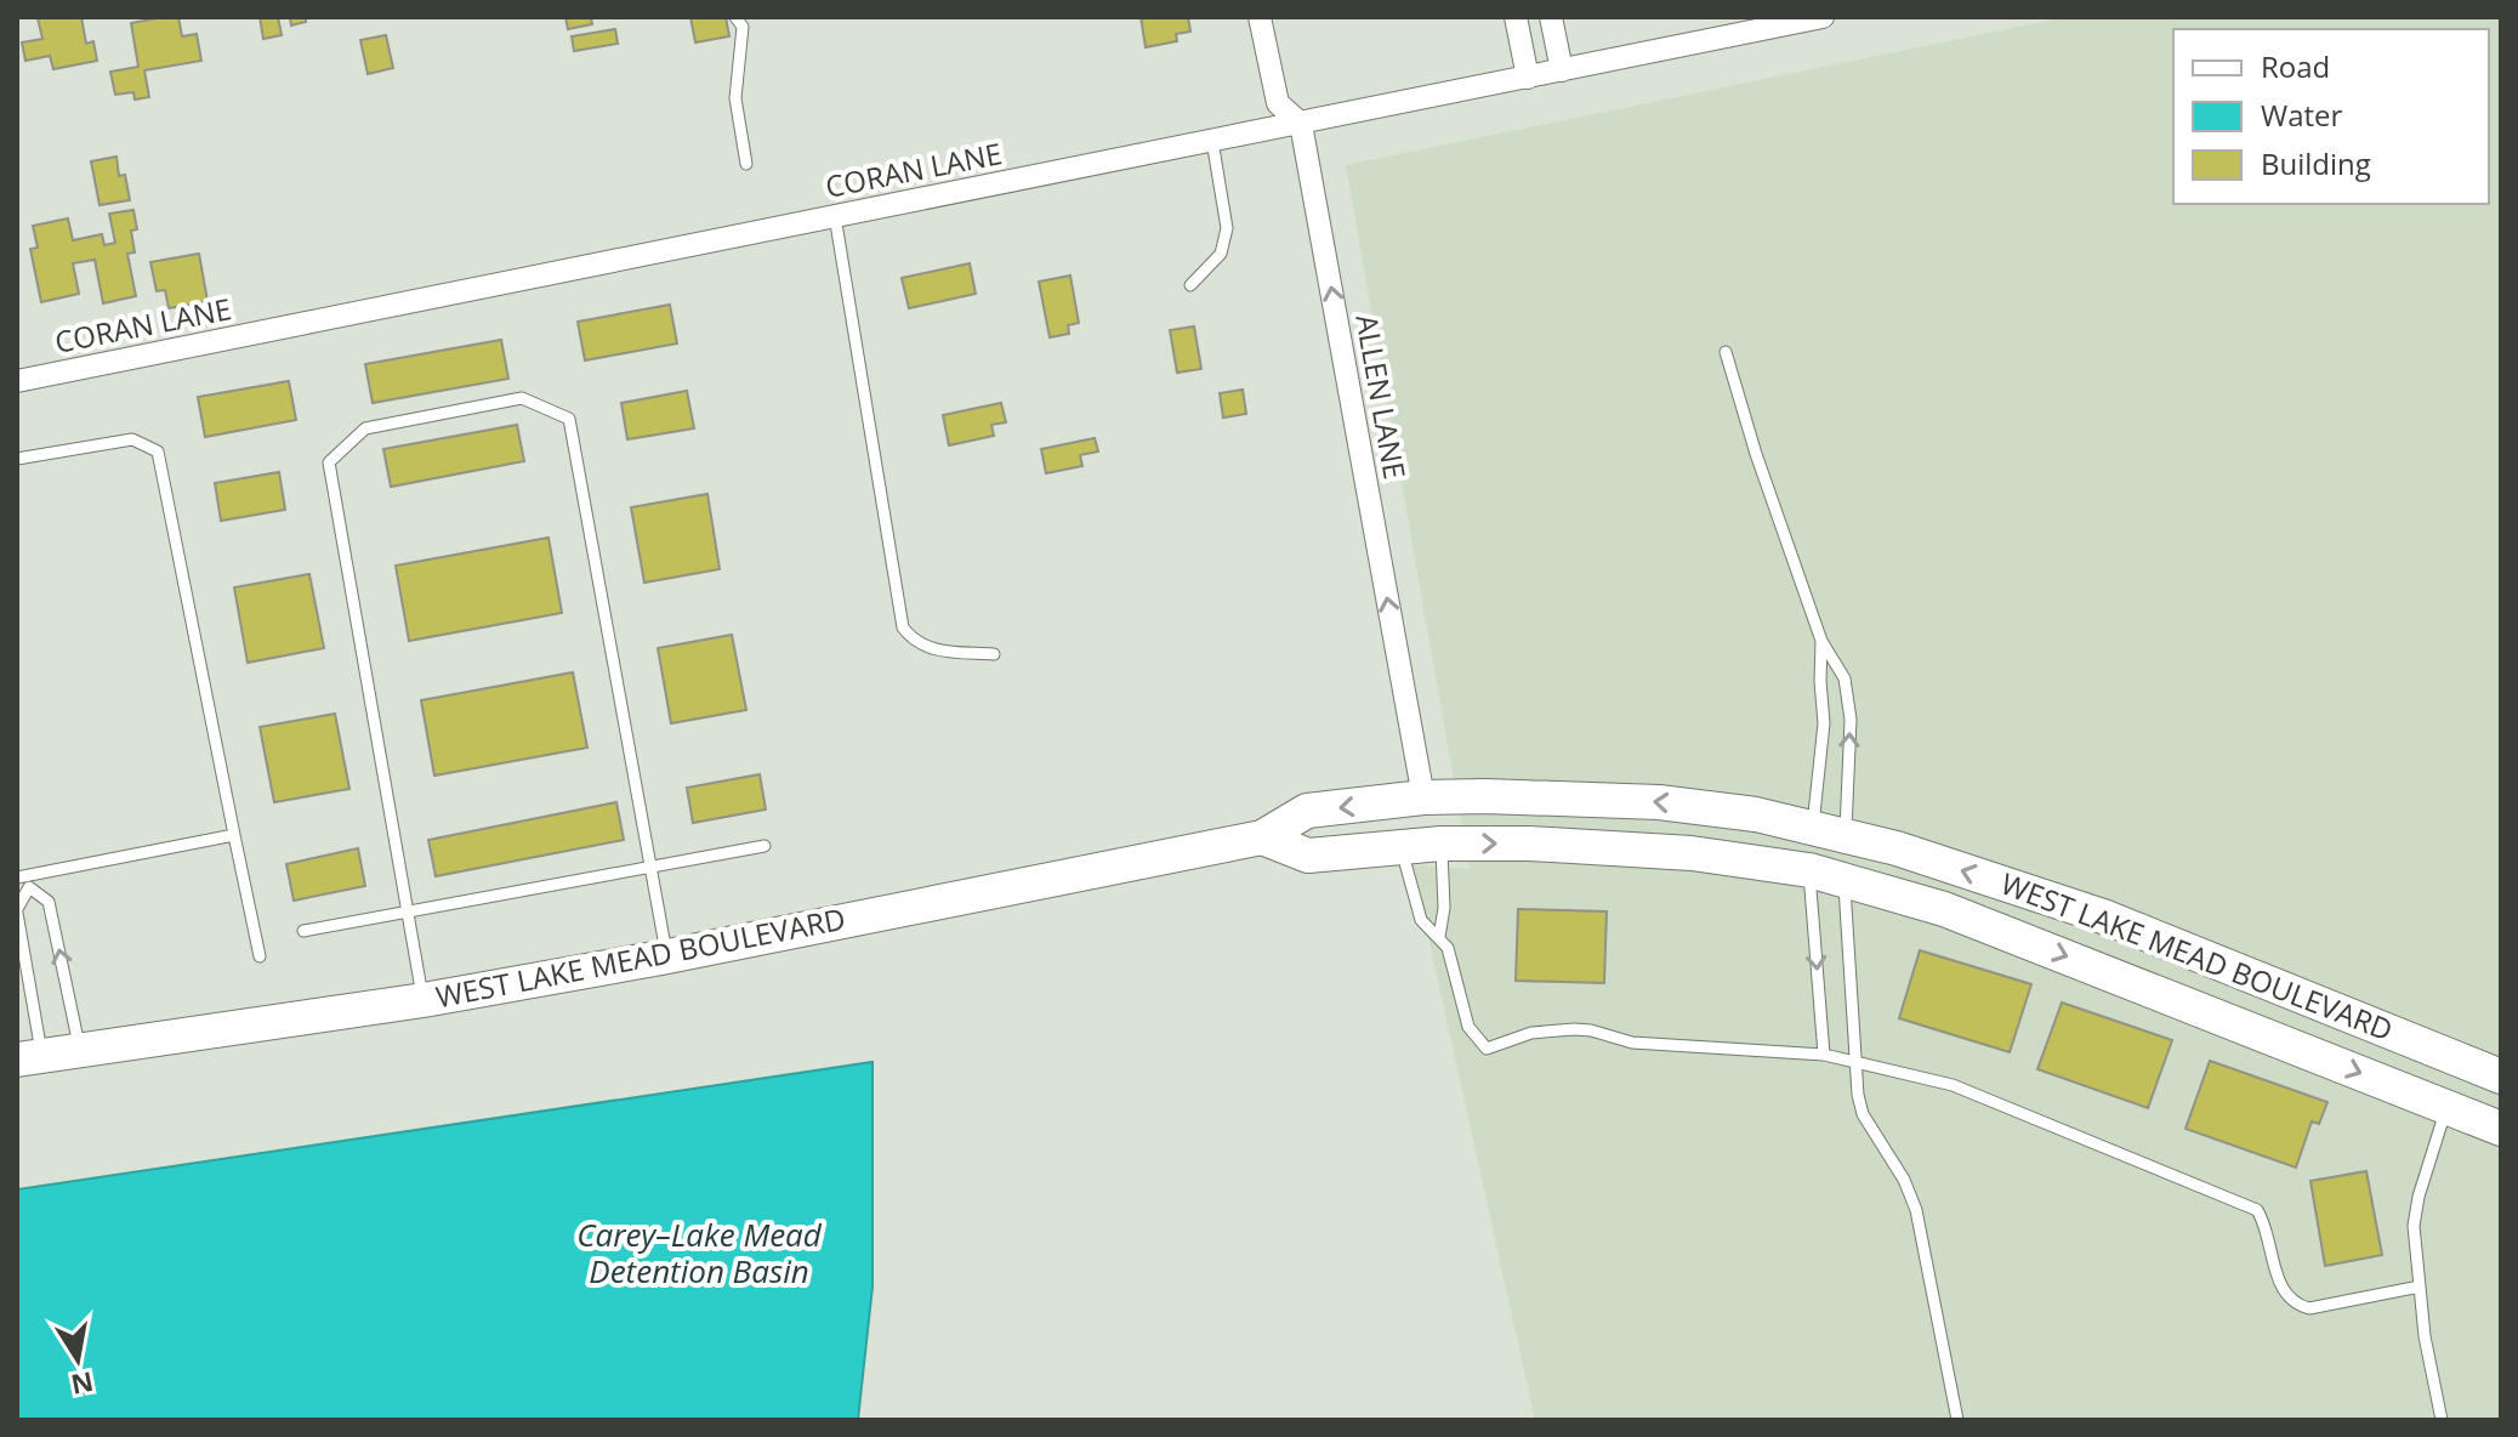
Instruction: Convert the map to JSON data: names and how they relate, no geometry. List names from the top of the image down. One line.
{"streets":{"main road":["WEST LAKE MEAD BOULEVARD"],"street":["CORAN LANE","ALLEN LANE"]},"crossings":[["CORAN LANE","ALLEN LANE"],["ALLEN LANE","WEST LAKE MEAD BOULEVARD"]],"one_way":["ALLEN LANE"],"water":["Carey–Lake Mead Detention Basin"],"legend":["Road","Water","Building"],"north":"bottom"}
